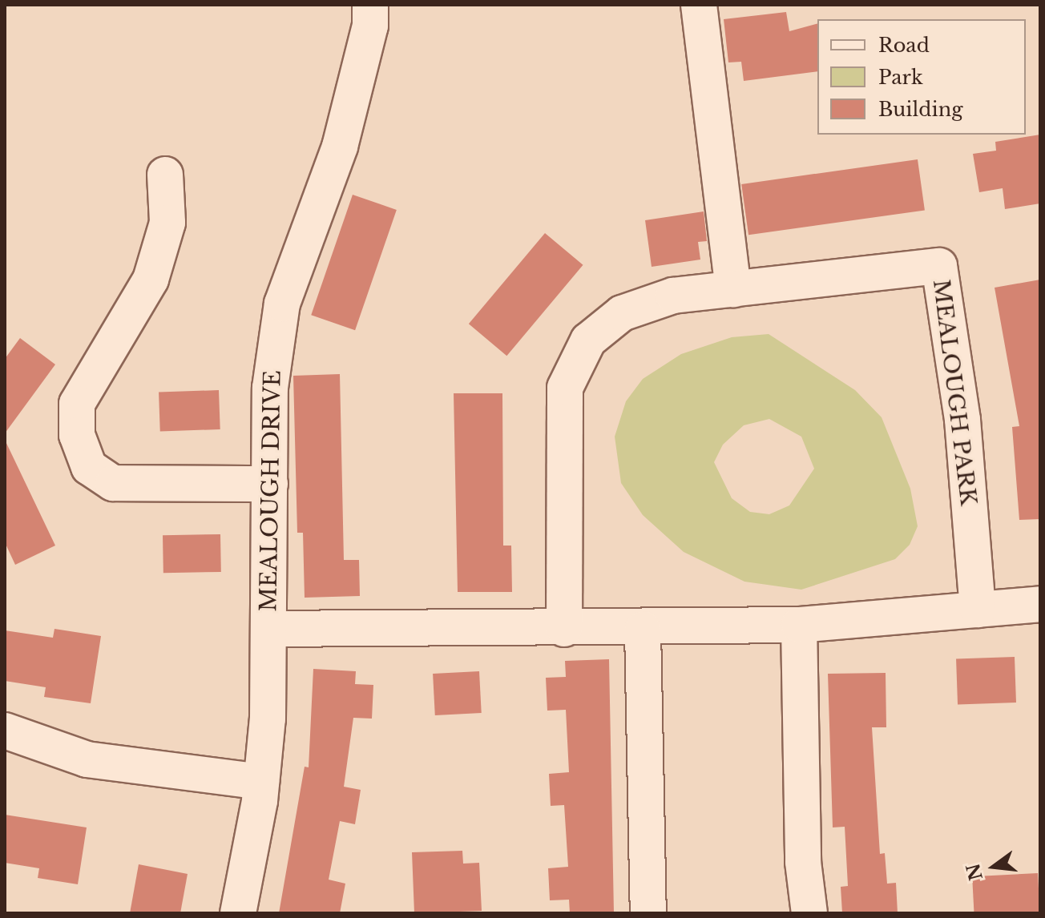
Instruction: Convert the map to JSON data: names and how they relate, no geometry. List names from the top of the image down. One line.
{"streets":{"street":["MEALOUGH PARK","MEALOUGH DRIVE"]},"legend":["Road","Park","Building"],"north":"left"}
